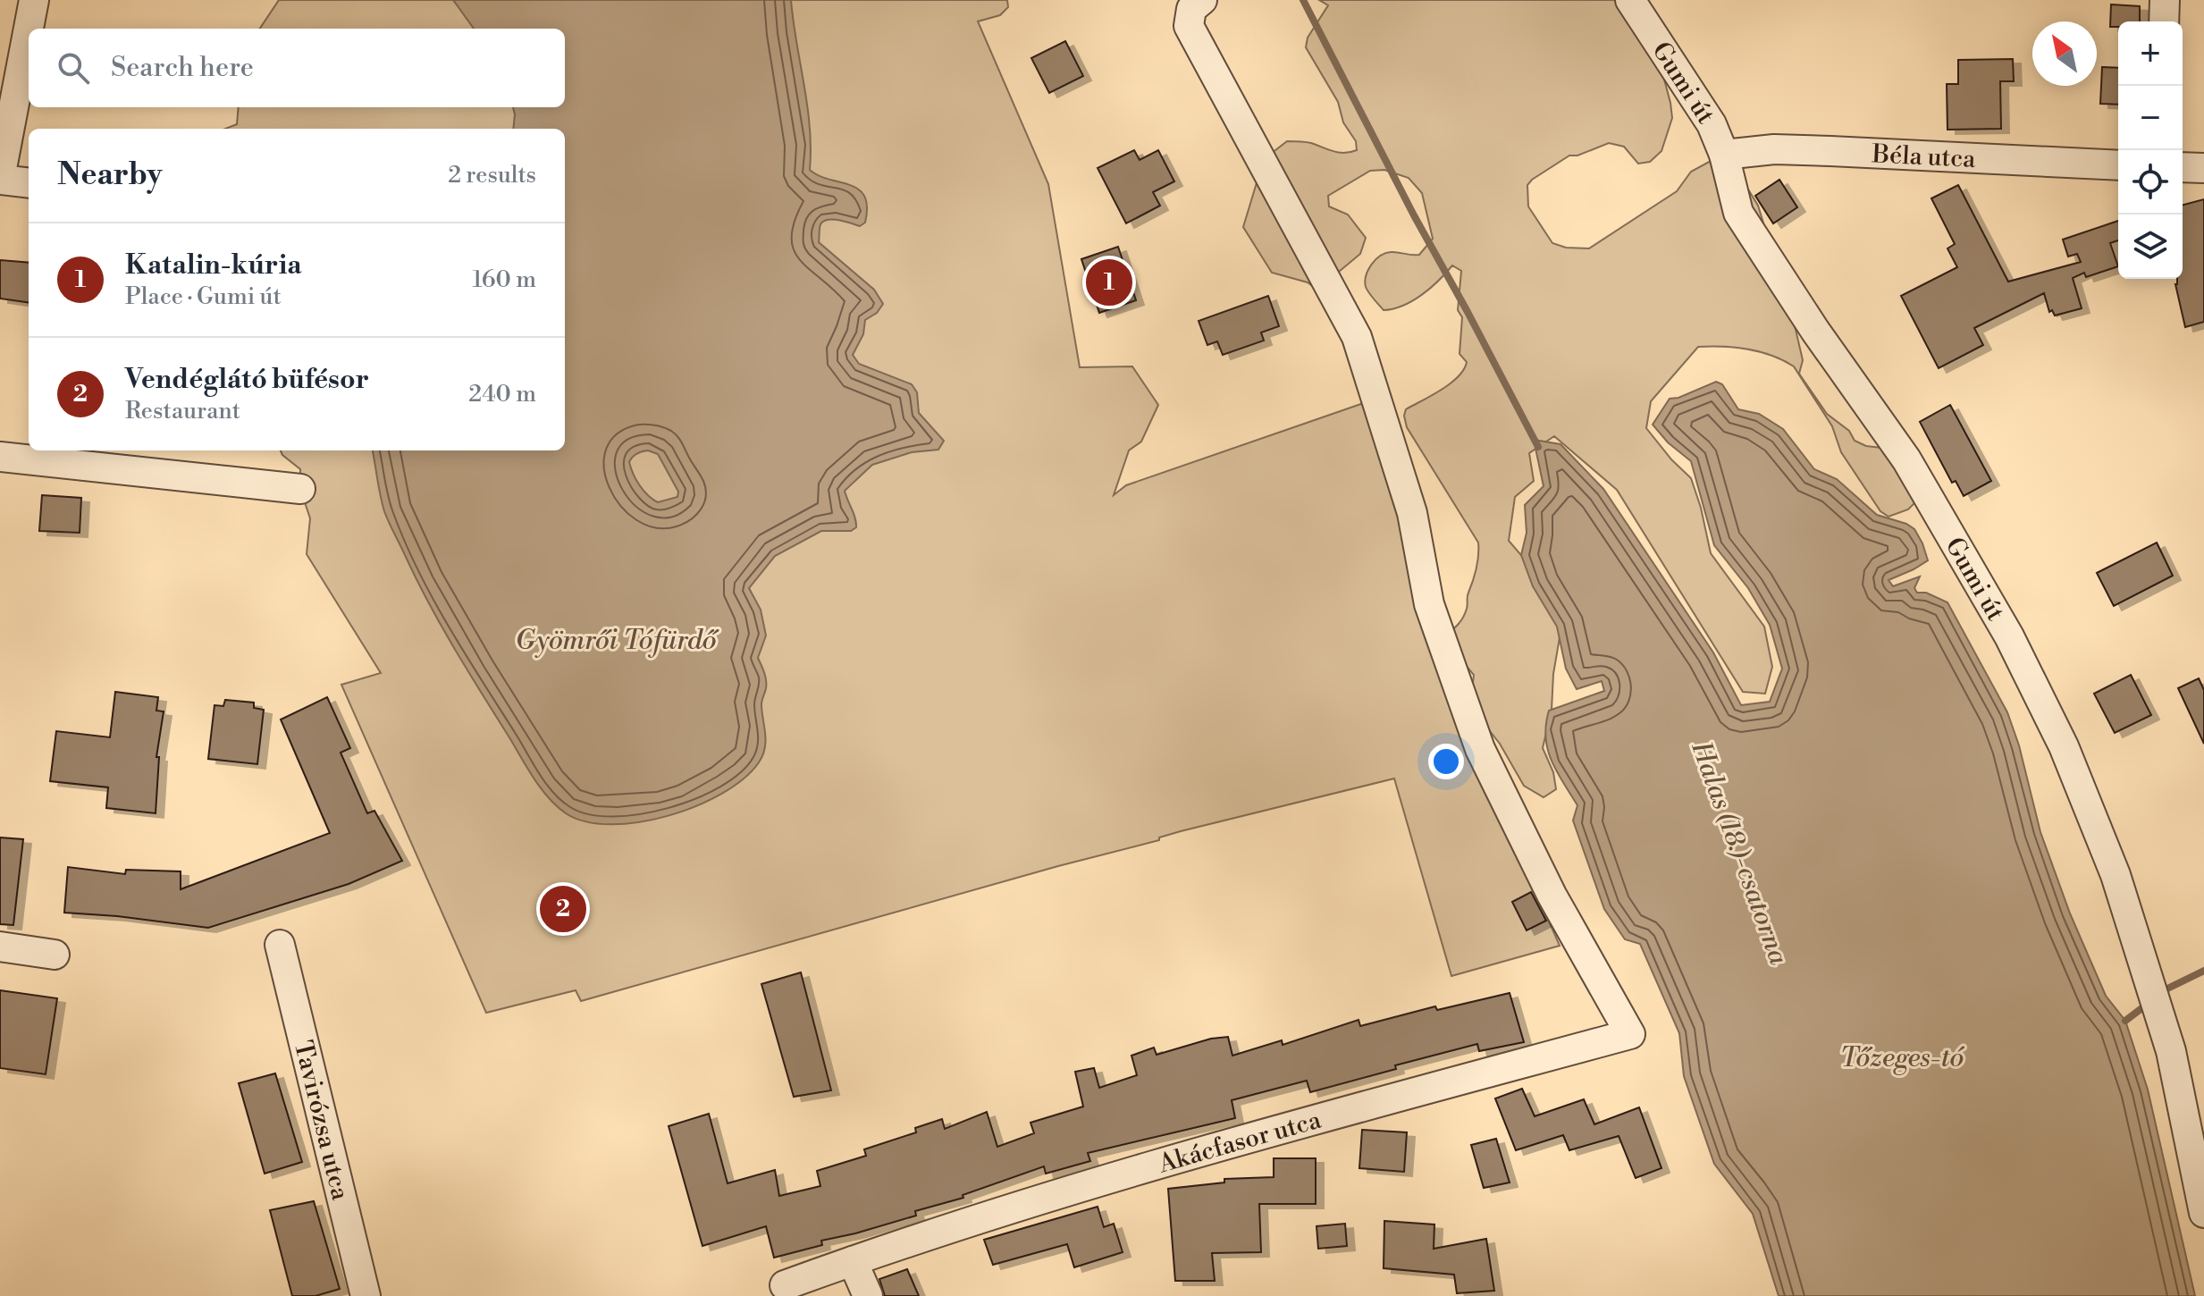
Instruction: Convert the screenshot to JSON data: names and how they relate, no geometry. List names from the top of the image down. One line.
{"streets":{"street":["Gumi út","Béla utca","Tavirózsa utca","Akácfasor utca"]},"crossings":[["Gumi út","Béla utca"]],"water":["Gyömrői Tófürdő","Halas (18.)-csatorna","Tőzeges-tó"],"north":"top left","page":{"map_buttons":["+","−"],"search":"Search here","heading":["Nearby","2 results"],"list":[{"mark":"1","name":"Katalin-kúria","note":"Place · Gumi út","value":"160 m"},{"mark":"2","name":"Vendéglátó büfésor","note":"Restaurant","value":"240 m"}],"pins":["1","2"]}}
